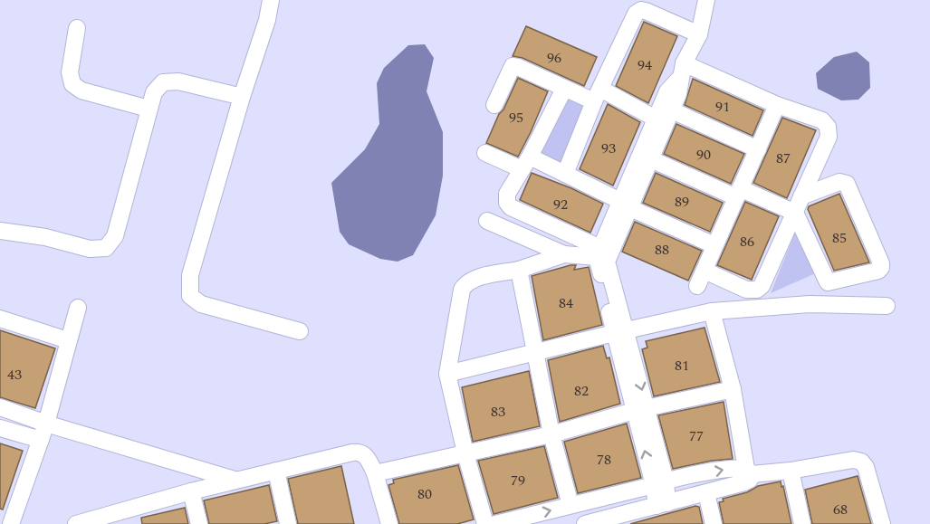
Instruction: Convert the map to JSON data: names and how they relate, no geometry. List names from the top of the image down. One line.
{"house_numbers":["96","94","91","95","93","90","87","89","92","85","86","88","84","81","43","82","83","77","78","79","80","68"]}
